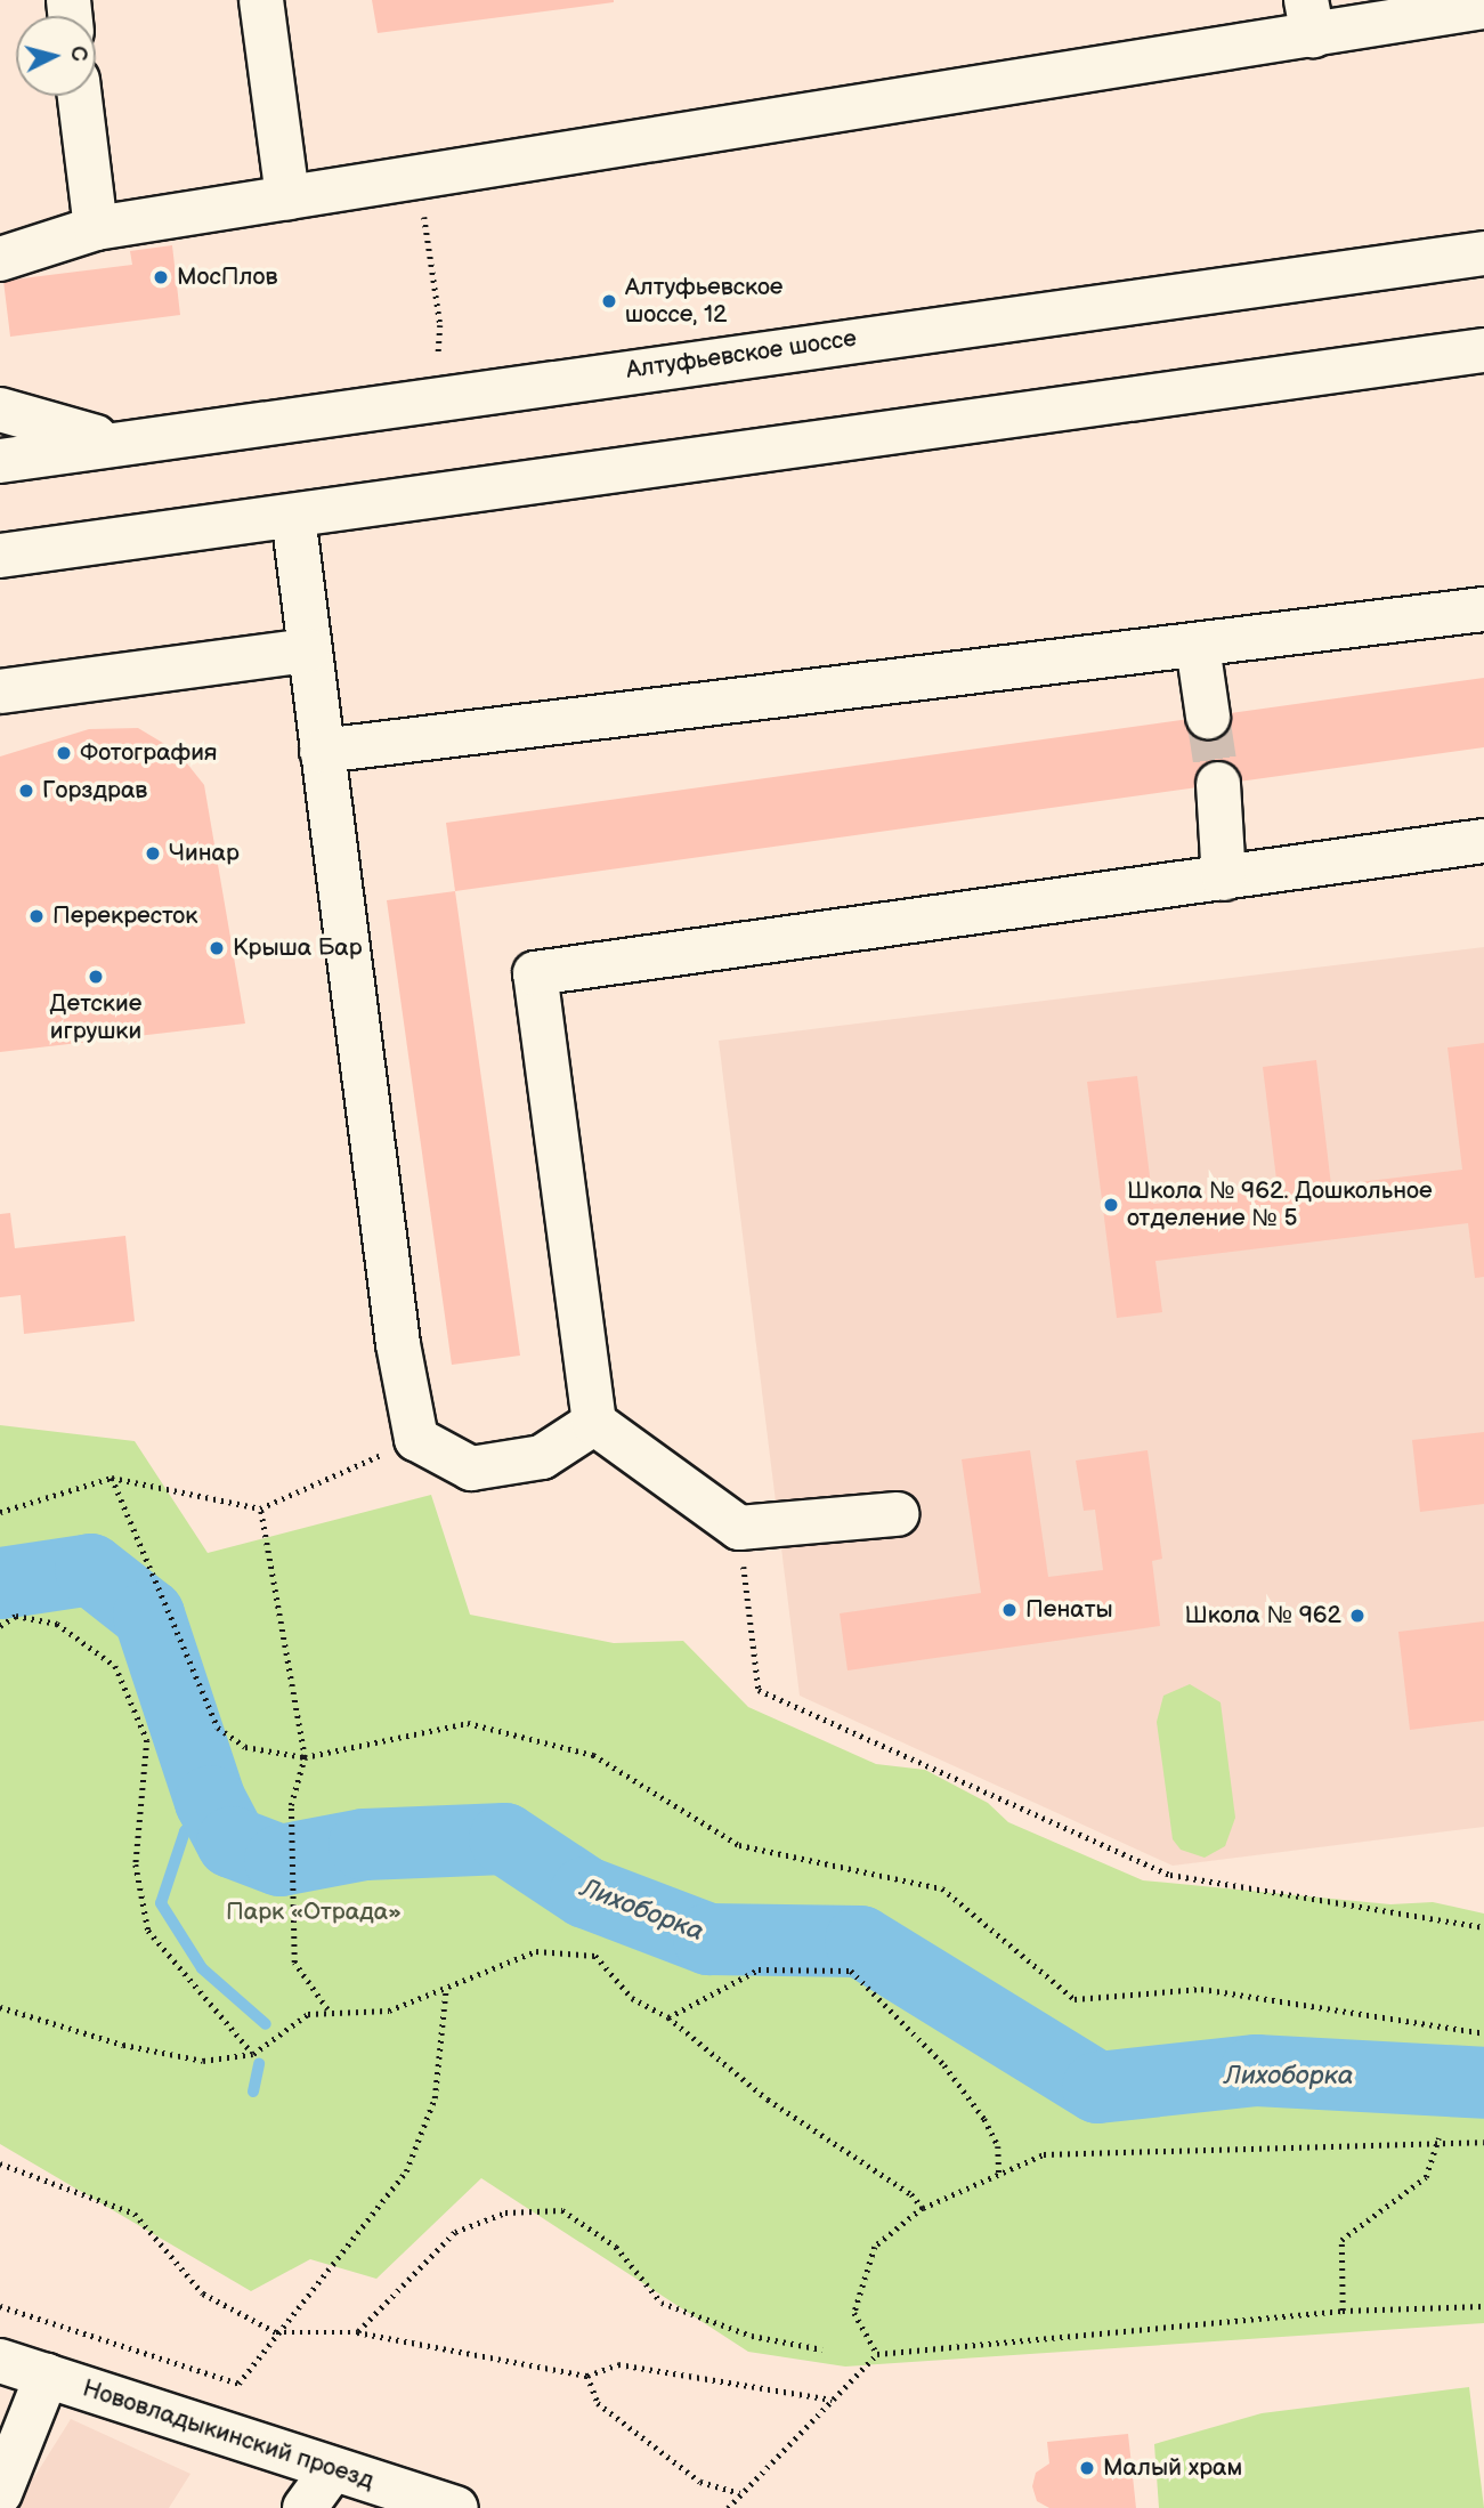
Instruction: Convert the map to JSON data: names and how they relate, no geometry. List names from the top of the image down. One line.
{"streets":{"main road":["Алтуфьевское шоссе","Нововладыкинский проезд"]},"water":["Лихоборка"],"parks":["Парк «Отрада»"],"places":["МосПлов","Алтуфьевское шоссе, 12","Фотография","Горздрав","Чинар","Перекресток","Крыша Бар","Детские игрушки","Школа № 962. Дошкольное отделение № 5","Пенаты","Школа № 962","Малый храм"],"north":"right"}
